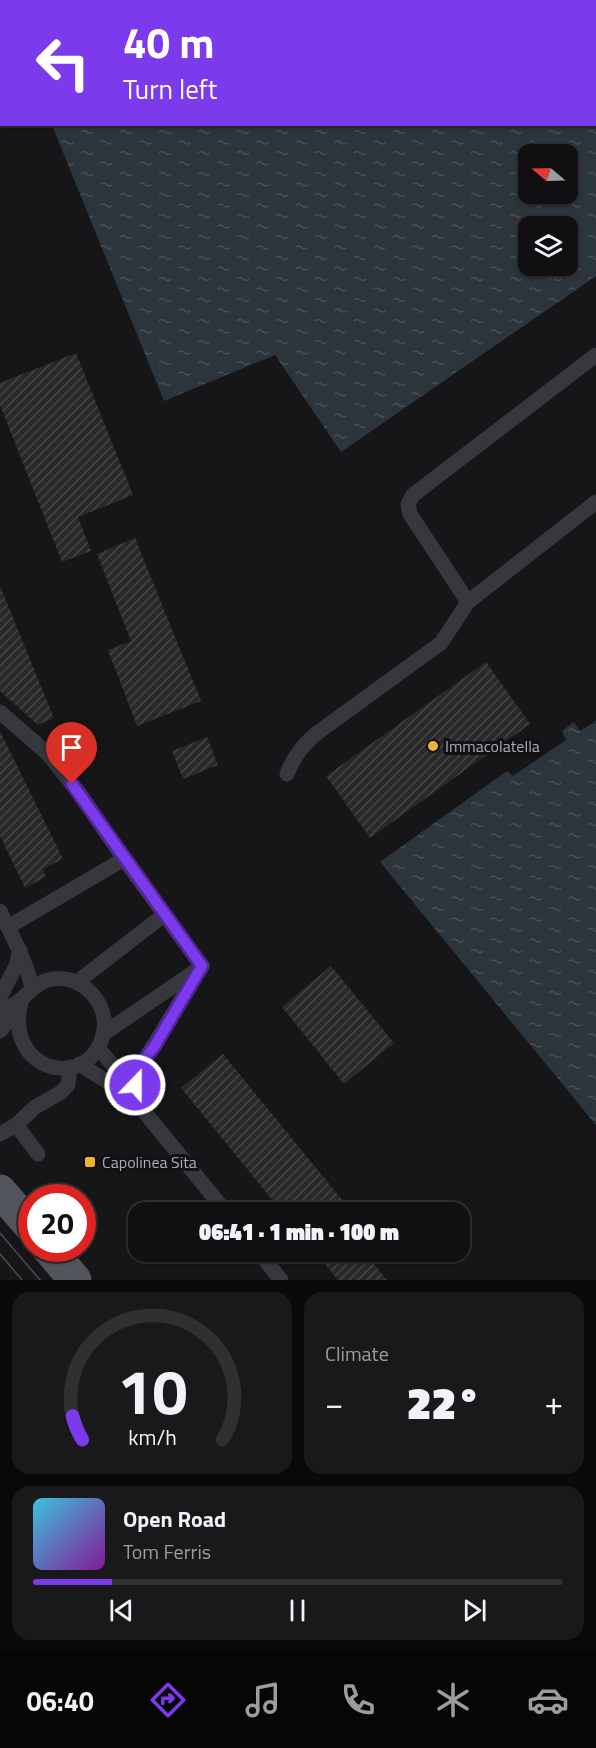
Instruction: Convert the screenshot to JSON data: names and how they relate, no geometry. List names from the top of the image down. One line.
{"places":{"other":["Immacolatella"],"transit":["Capolinea Sita"]},"north":"left","page":{"turn":["40 m","Turn left"],"limit":"20","trip":"06:41 · 1 min · 100 m","tile":"Climate","heat":["−","22°","+"],"song":["Open Road","Tom Ferris"],"tabs":"06:40","gauge":["10","km/h"]}}
